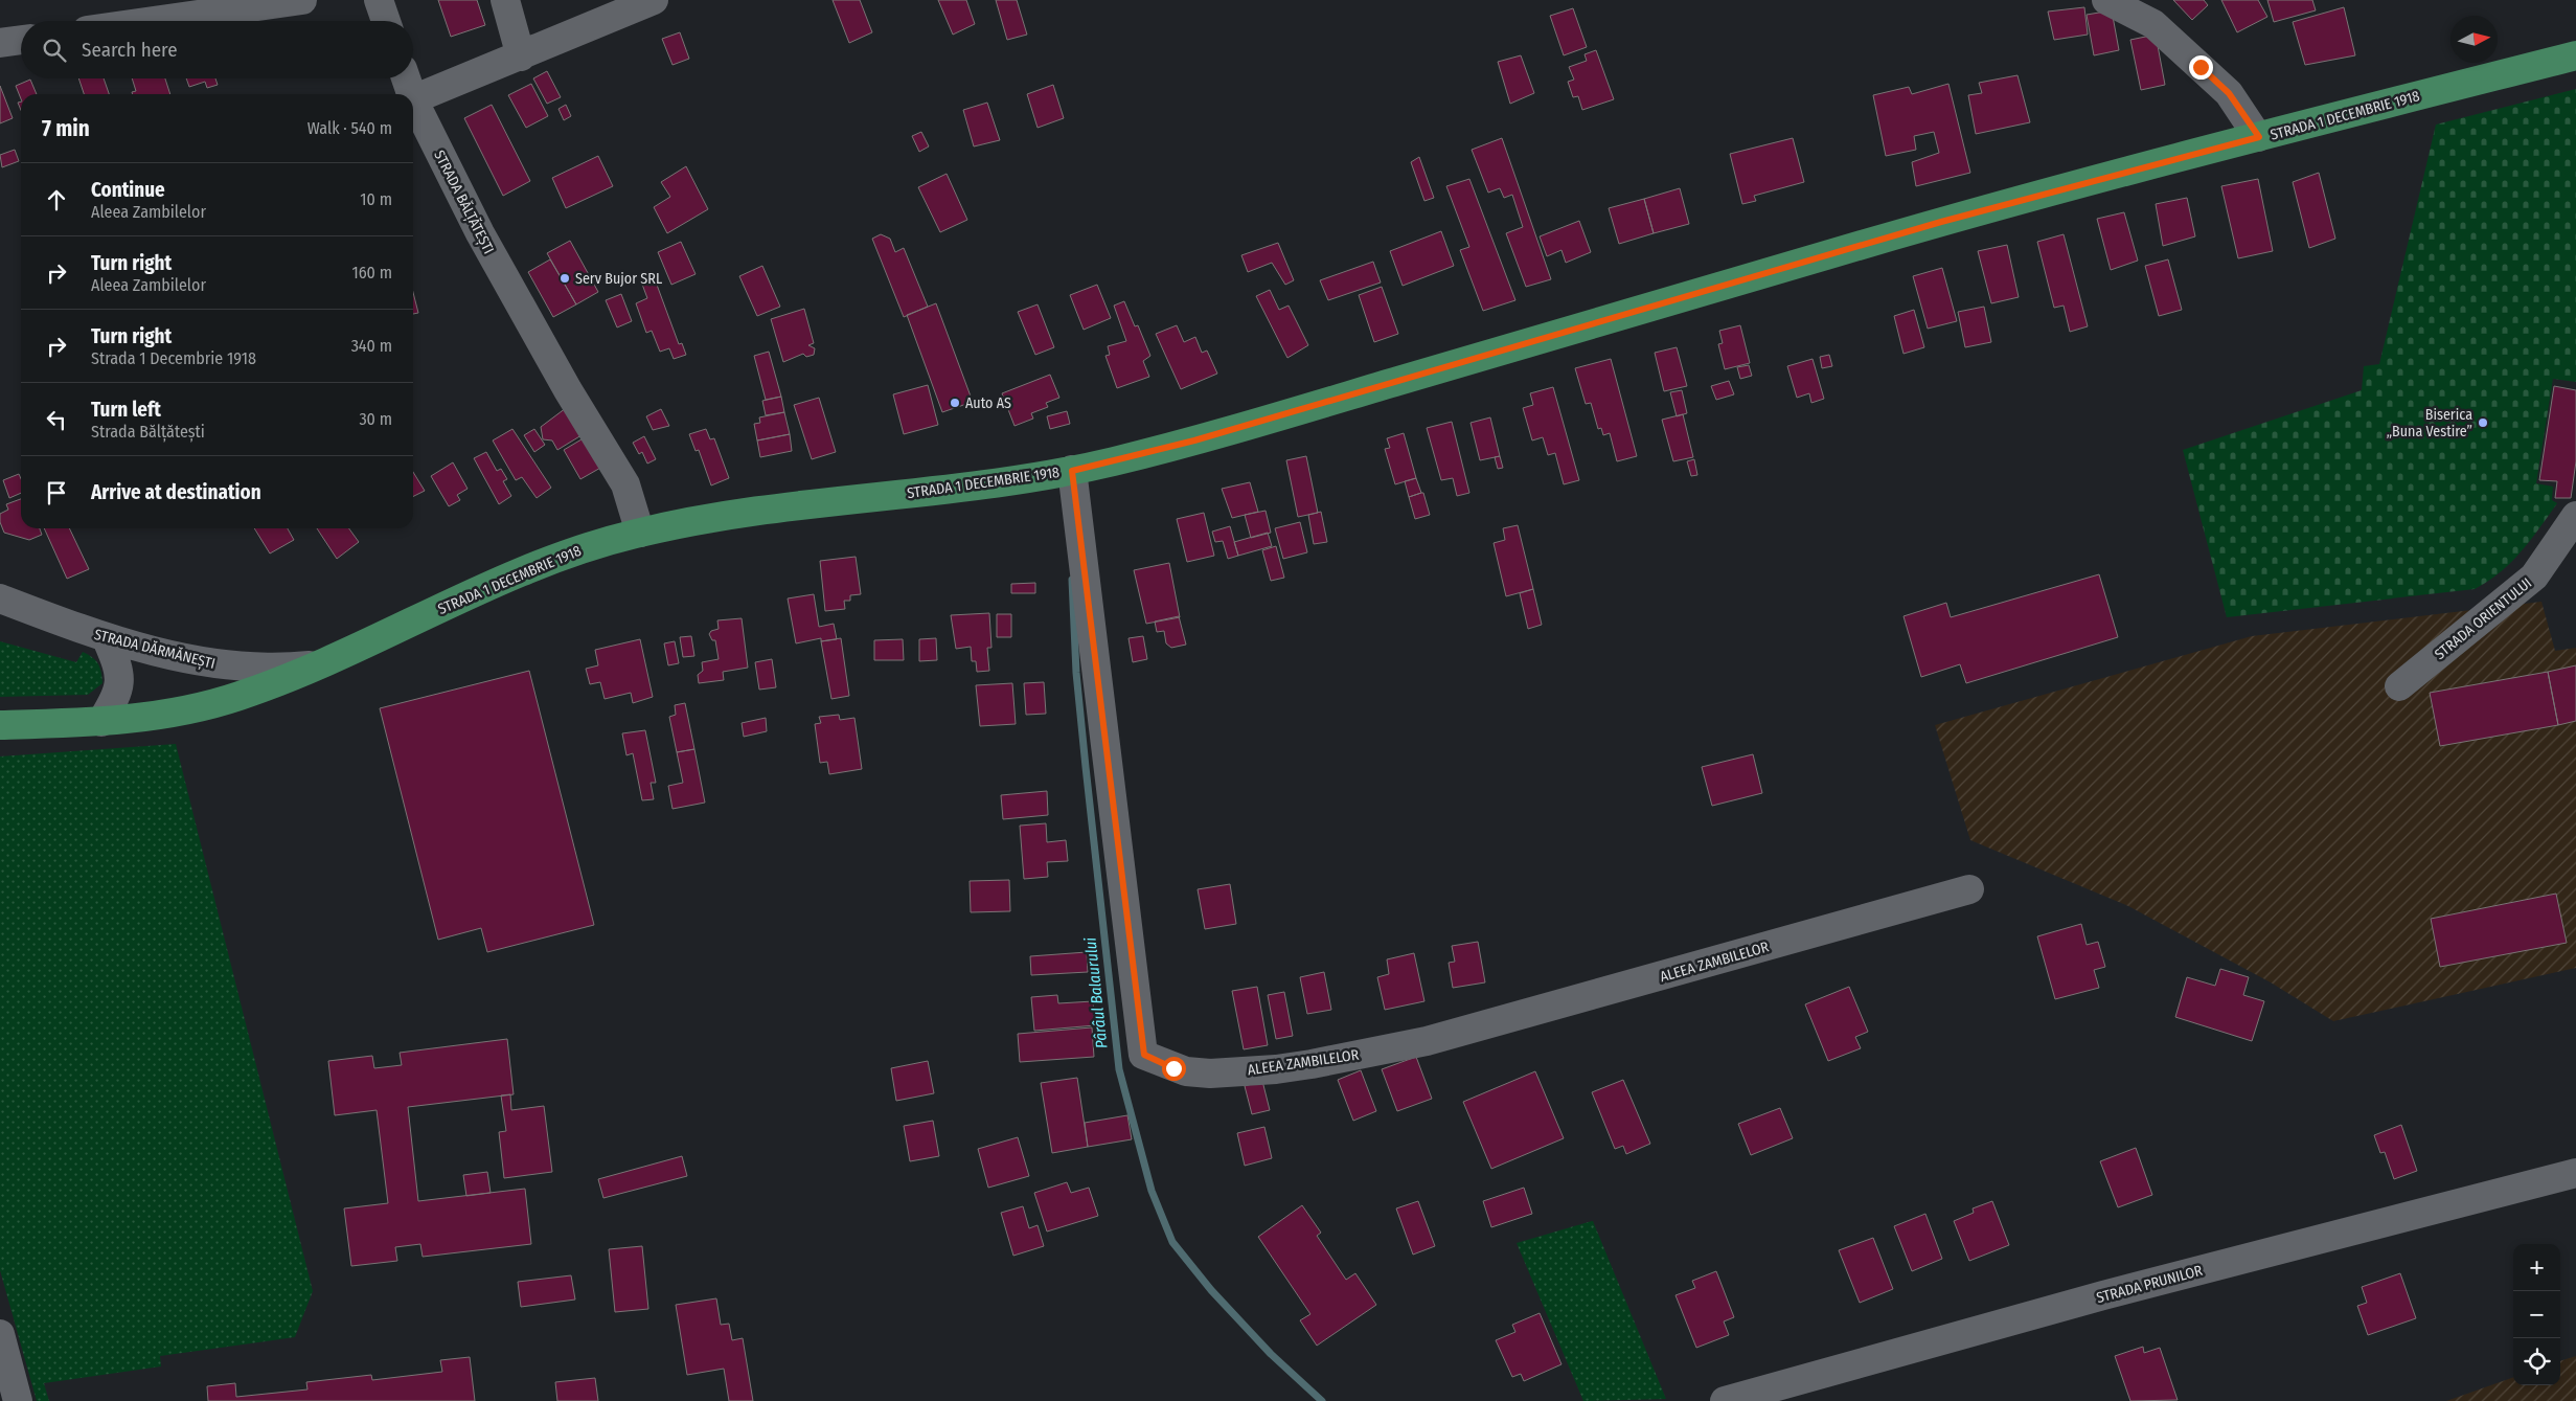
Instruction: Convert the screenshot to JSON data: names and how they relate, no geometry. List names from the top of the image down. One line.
{"streets":{"main road":["STRADA 1 DECEMBRIE 1918"],"street":["STRADA BĂLȚĂTEȘTI","STRADA ORIENTULUI","STRADA DĂRMĂNEȘTI","ALEEA ZAMBILELOR","STRADA PRUNILOR"]},"crossings":[["STRADA 1 DECEMBRIE 1918","STRADA BĂLȚĂTEȘTI"],["STRADA 1 DECEMBRIE 1918","STRADA DĂRMĂNEȘTI"],["STRADA 1 DECEMBRIE 1918","ALEEA ZAMBILELOR"]],"water":["Pârâul Balaurului"],"places":["Serv Bujor SRL","Auto AS","Biserica „Buna Vestire”"],"north":"right","page":{"search":"Search here","heading":["7 min","Walk · 540 m"],"list":[["Continue","Aleea Zambilelor","10 m"],["Turn right","Aleea Zambilelor","160 m"],["Turn right","Strada 1 Decembrie 1918","340 m"],["Turn left","Strada Bălțătești","30 m"],"Arrive at destination"],"map_buttons":["+","−"]}}
